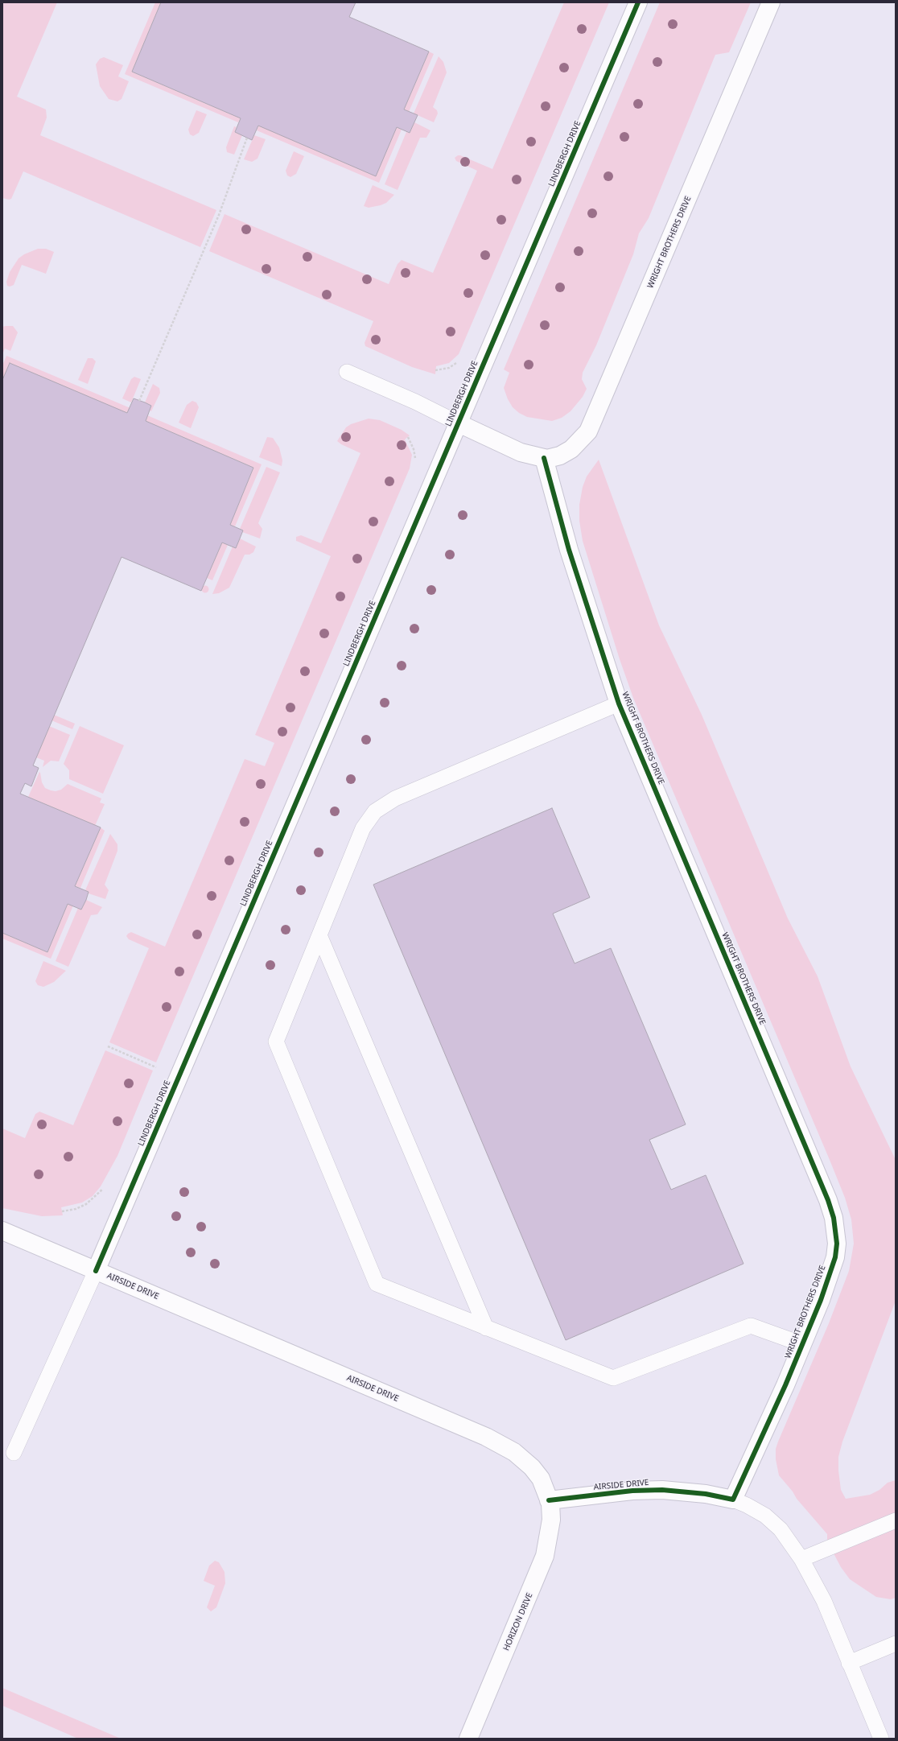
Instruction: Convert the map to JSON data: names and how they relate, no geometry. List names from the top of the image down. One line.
{"streets":{"street":["LINDBERGH DRIVE","WRIGHT BROTHERS DRIVE","AIRSIDE DRIVE","HORIZON DRIVE"]},"crossings":[["LINDBERGH DRIVE","WRIGHT BROTHERS DRIVE"],["LINDBERGH DRIVE","AIRSIDE DRIVE"],["WRIGHT BROTHERS DRIVE","AIRSIDE DRIVE"],["AIRSIDE DRIVE","HORIZON DRIVE"]]}
